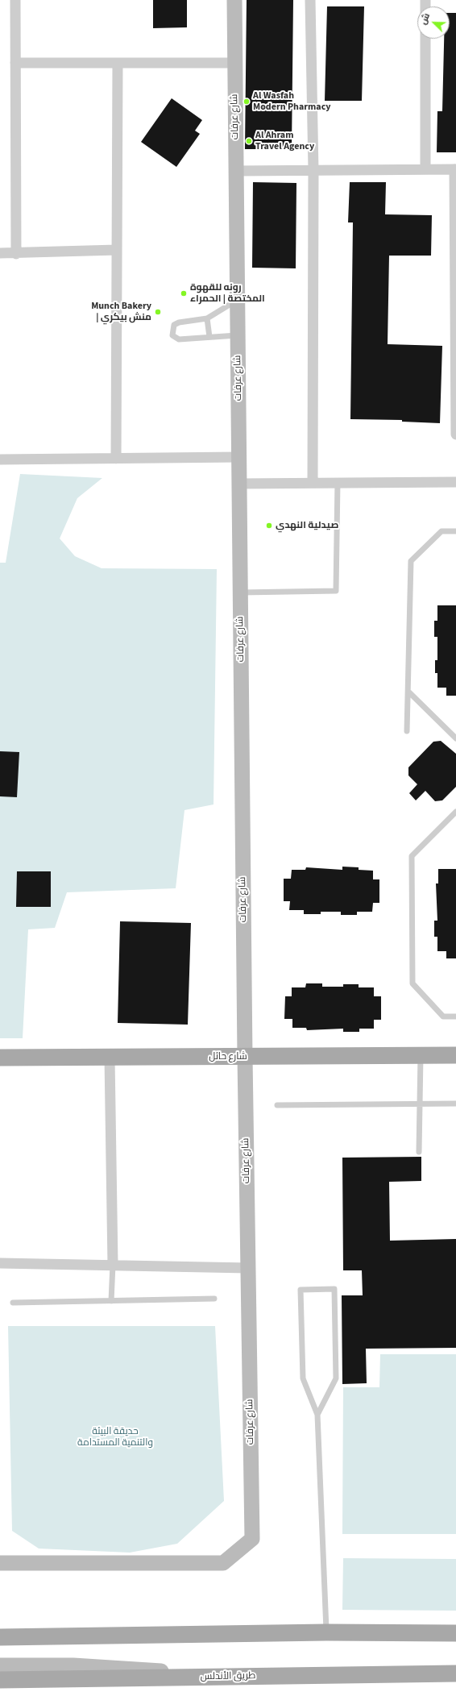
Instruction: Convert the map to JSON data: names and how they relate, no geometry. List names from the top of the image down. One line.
{"streets":{"main road":["شارع حائل","طريق الأندلس"],"street":["شارع عرفات"]},"crossings":[["شارع عرفات","شارع حائل"]],"parks":["حديقة البيئة والتنمية المستدامة"],"places":["Al Wasfah Modern Pharmacy","Al Ahram Travel Agency","رونه للقهوة المختصة | الحمراء","Munch Bakery | منش بيكري","صيدلية النهدي"],"north":"top left"}
